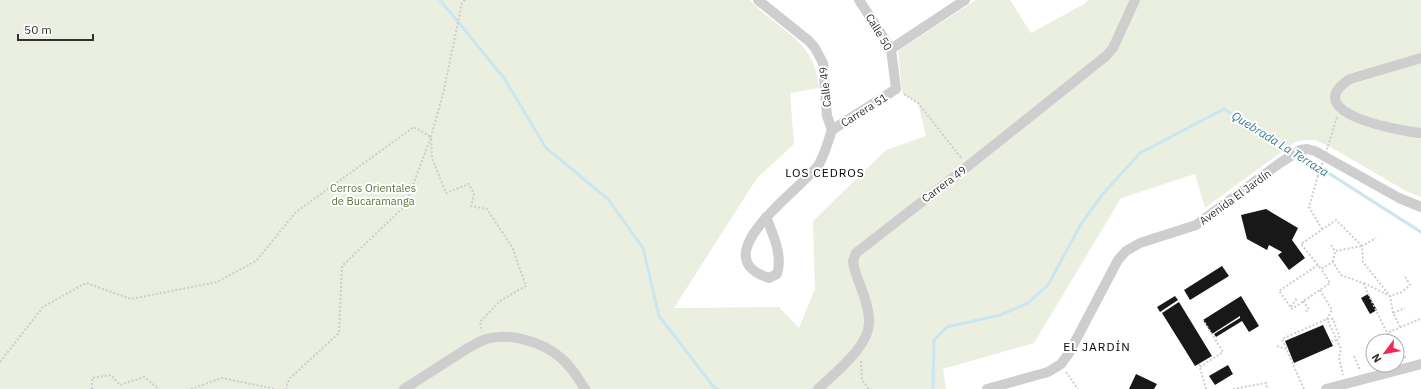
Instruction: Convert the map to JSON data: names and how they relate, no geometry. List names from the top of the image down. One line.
{"streets":{"street":["Calle 50","Calle 49","Carrera 51","Carrera 49","Avenida El Jardín"]},"crossings":[["Calle 50","Carrera 51"],["Calle 49","Carrera 51"]],"districts":["LOS CEDROS","EL JARDÍN"],"water":["Quebrada La Terraza"],"parks":["Cerros Orientales de Bucaramanga"],"scale_bar":"50 m","north":"bottom left"}
